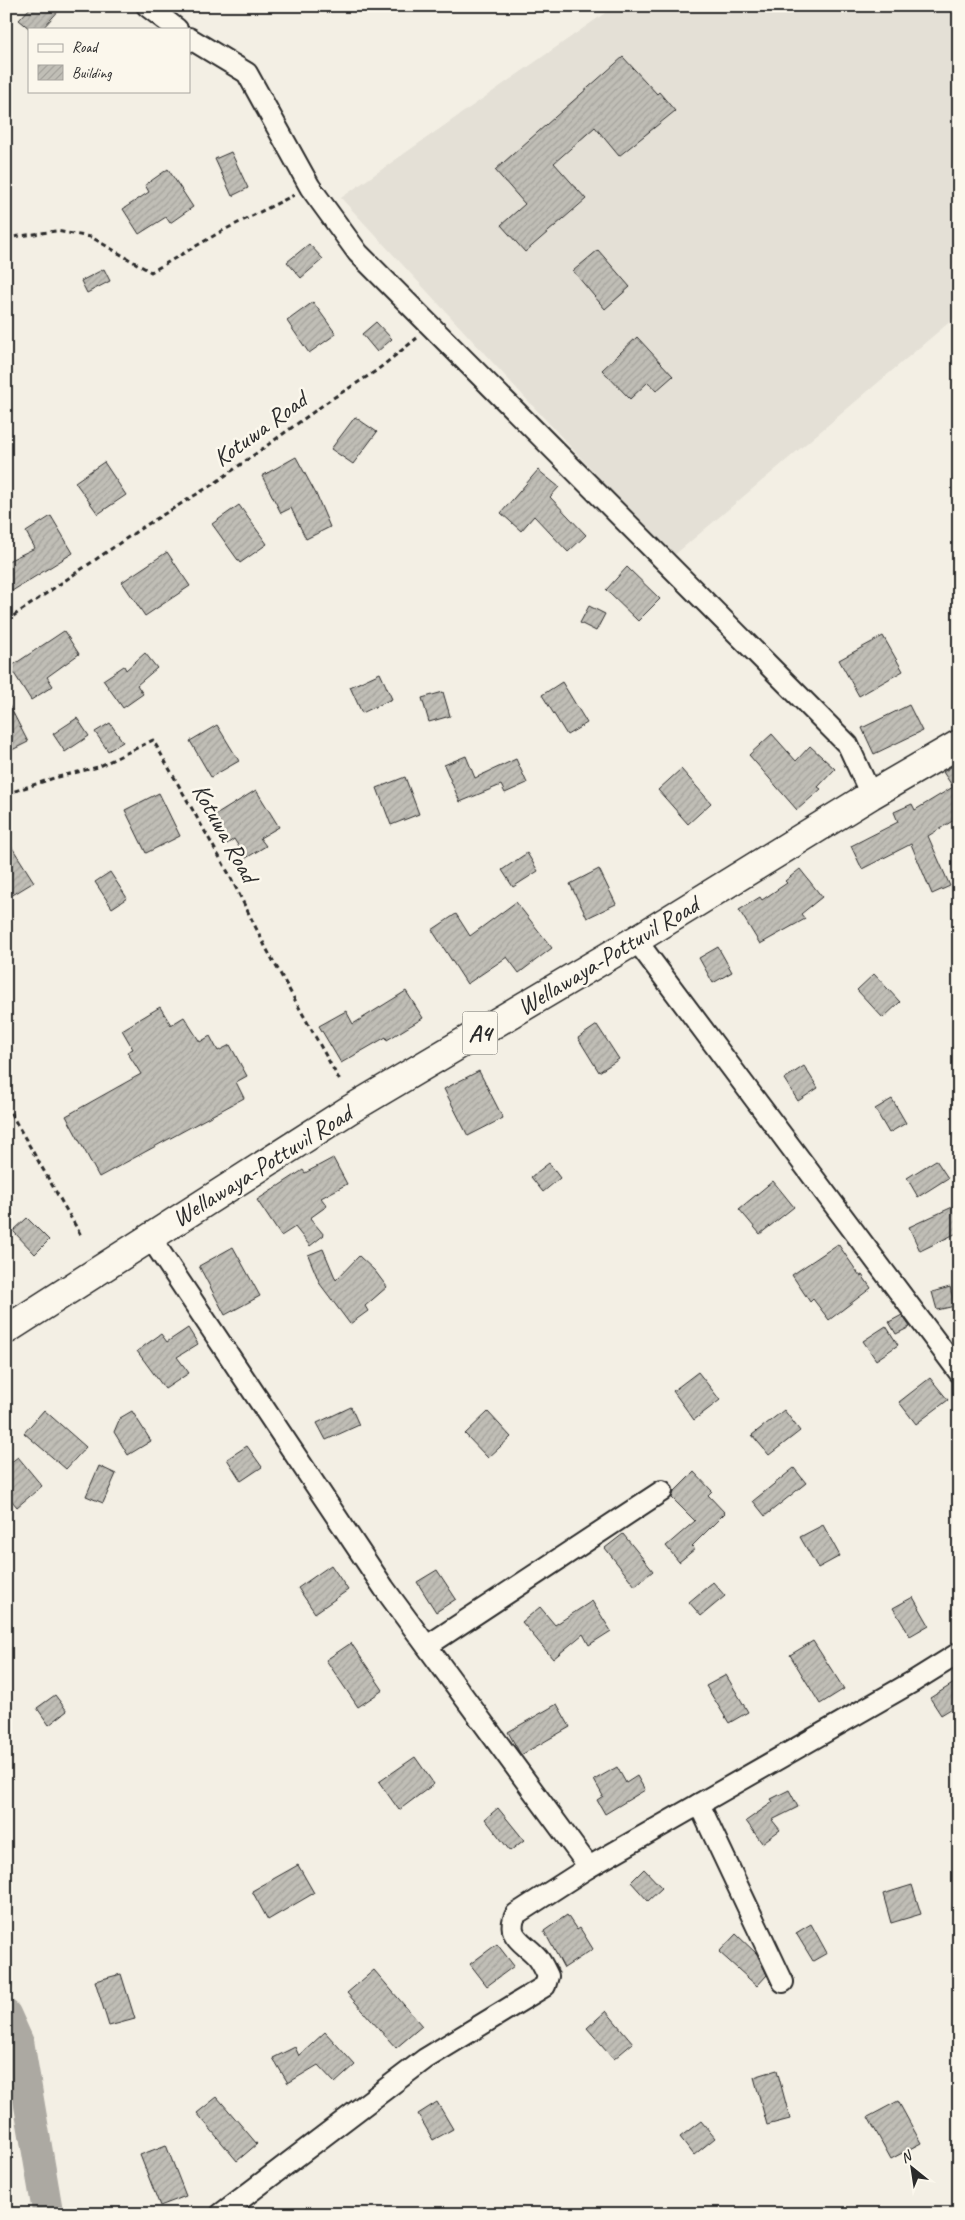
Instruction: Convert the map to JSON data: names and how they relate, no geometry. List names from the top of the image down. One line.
{"streets":{"highway":["Wellawaya-Pottuvil Road","A4"],"path":["Kotuwa Road"]},"legend":["Road","Building"],"north":"top left"}
